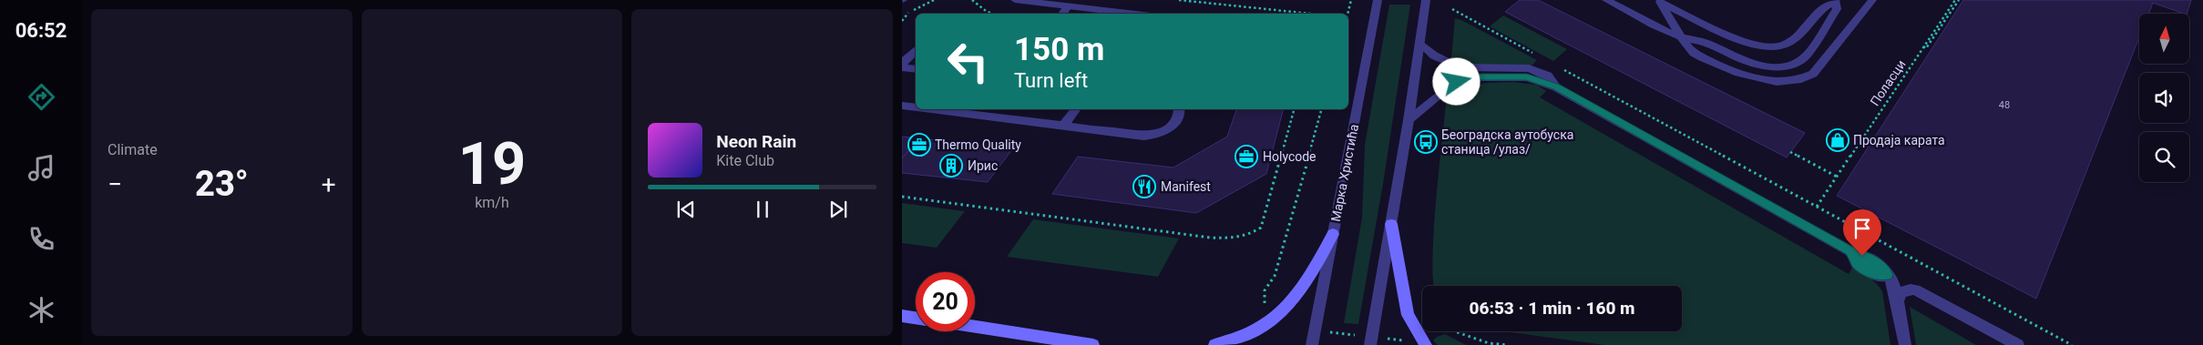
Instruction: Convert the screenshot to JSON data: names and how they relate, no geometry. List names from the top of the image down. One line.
{"streets":{"street":["Марка Христића"],"path":["Поласци"]},"places":{"shop":["Продаја карата"],"bus stop":["Београдска аутобуска станица /улаз/"],"office":["Thermo Quality","Holycode"],"building":["Ирис"],"restaurant":["Manifest"]},"house_numbers":["48"],"north":"top","page":{"tabs":"06:52","tile":["Climate",["19","km/h"]],"turn":["150 m","Turn left"],"song":["Neon Rain","Kite Club"],"heat":["−","23°","+"],"limit":"20","trip":"06:53 · 1 min · 160 m"}}
